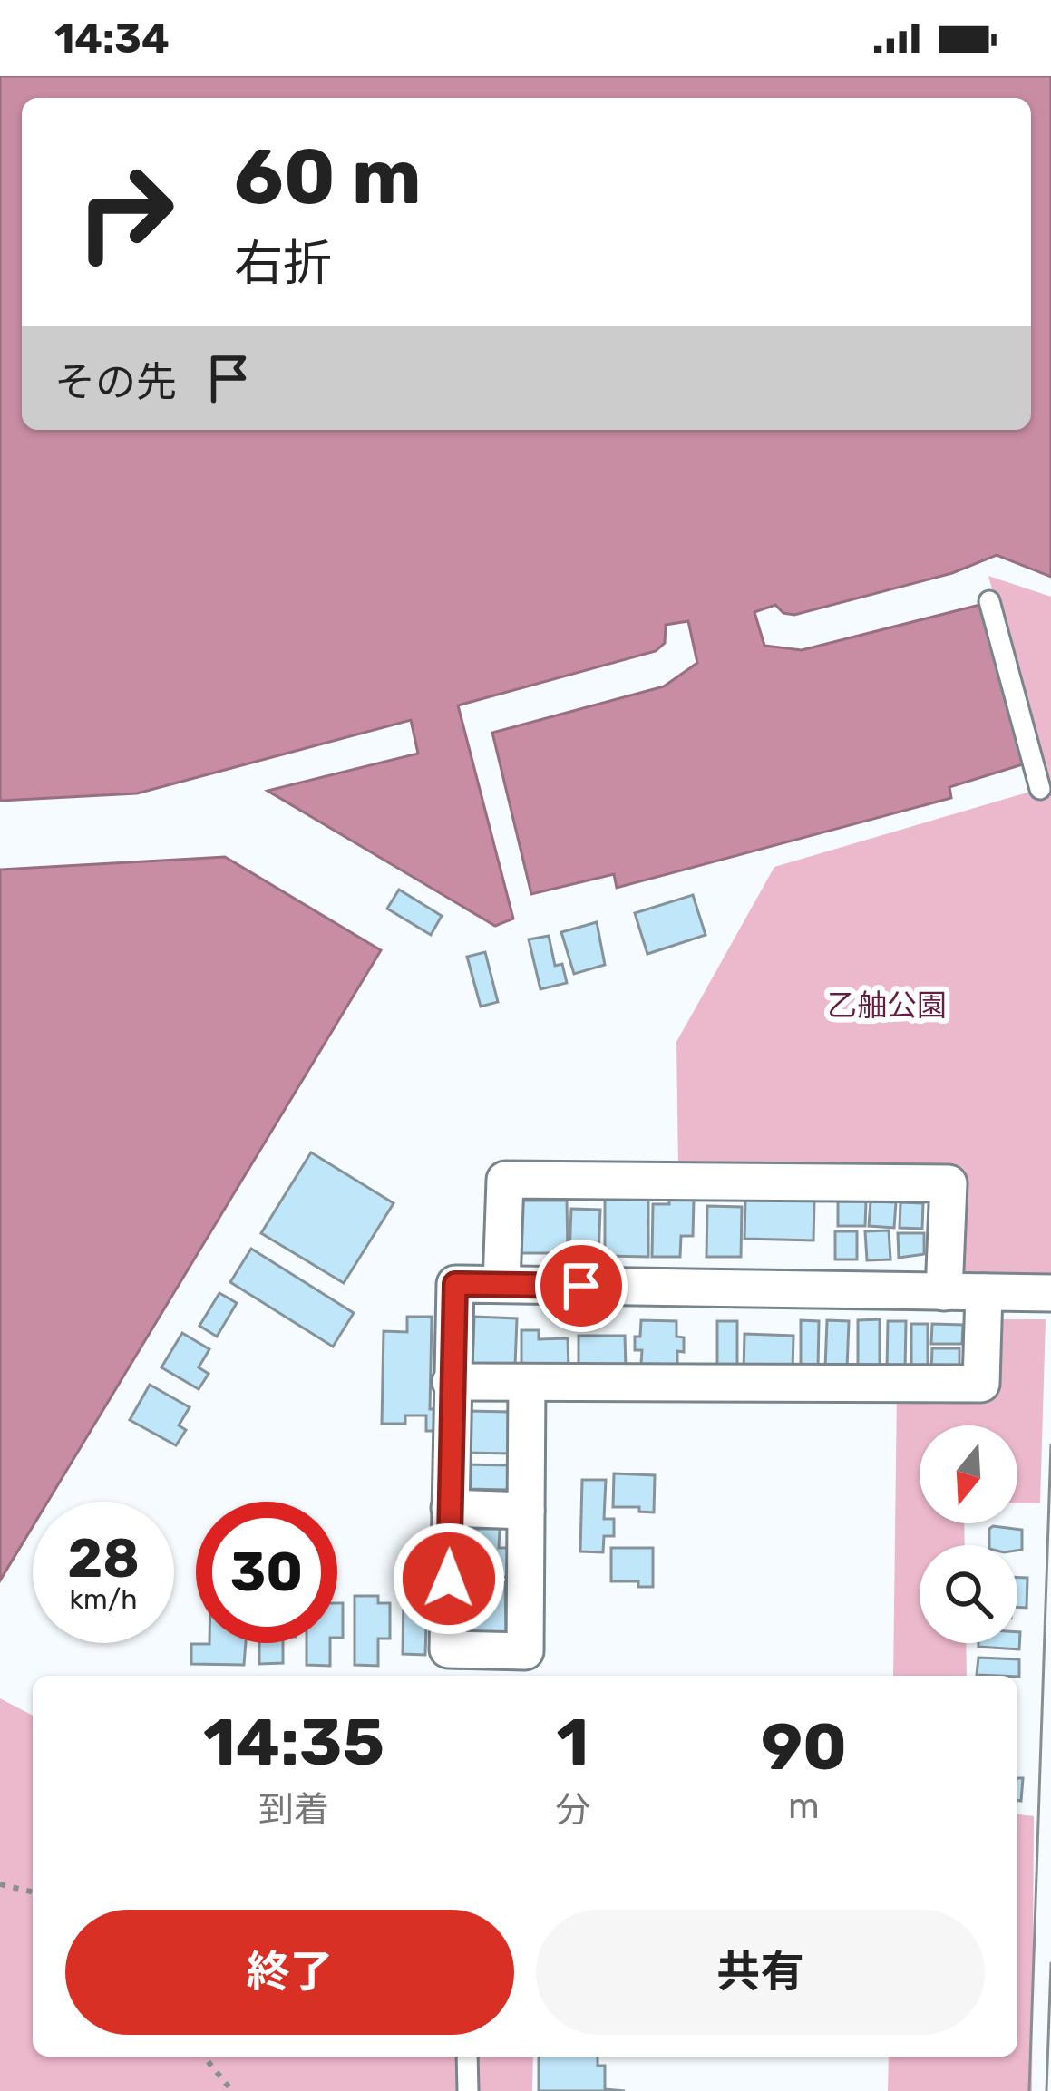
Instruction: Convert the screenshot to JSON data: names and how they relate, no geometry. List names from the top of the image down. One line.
{"parks":["乙舳公園"],"north":"bottom","page":{"status":"14:34","turn":["60 m","右折"],"then":"その先","speed":"28 km/h","limit":"30","eta":["14:35","到着","1","分","90","m"],"buttons":["終了","共有"]}}
